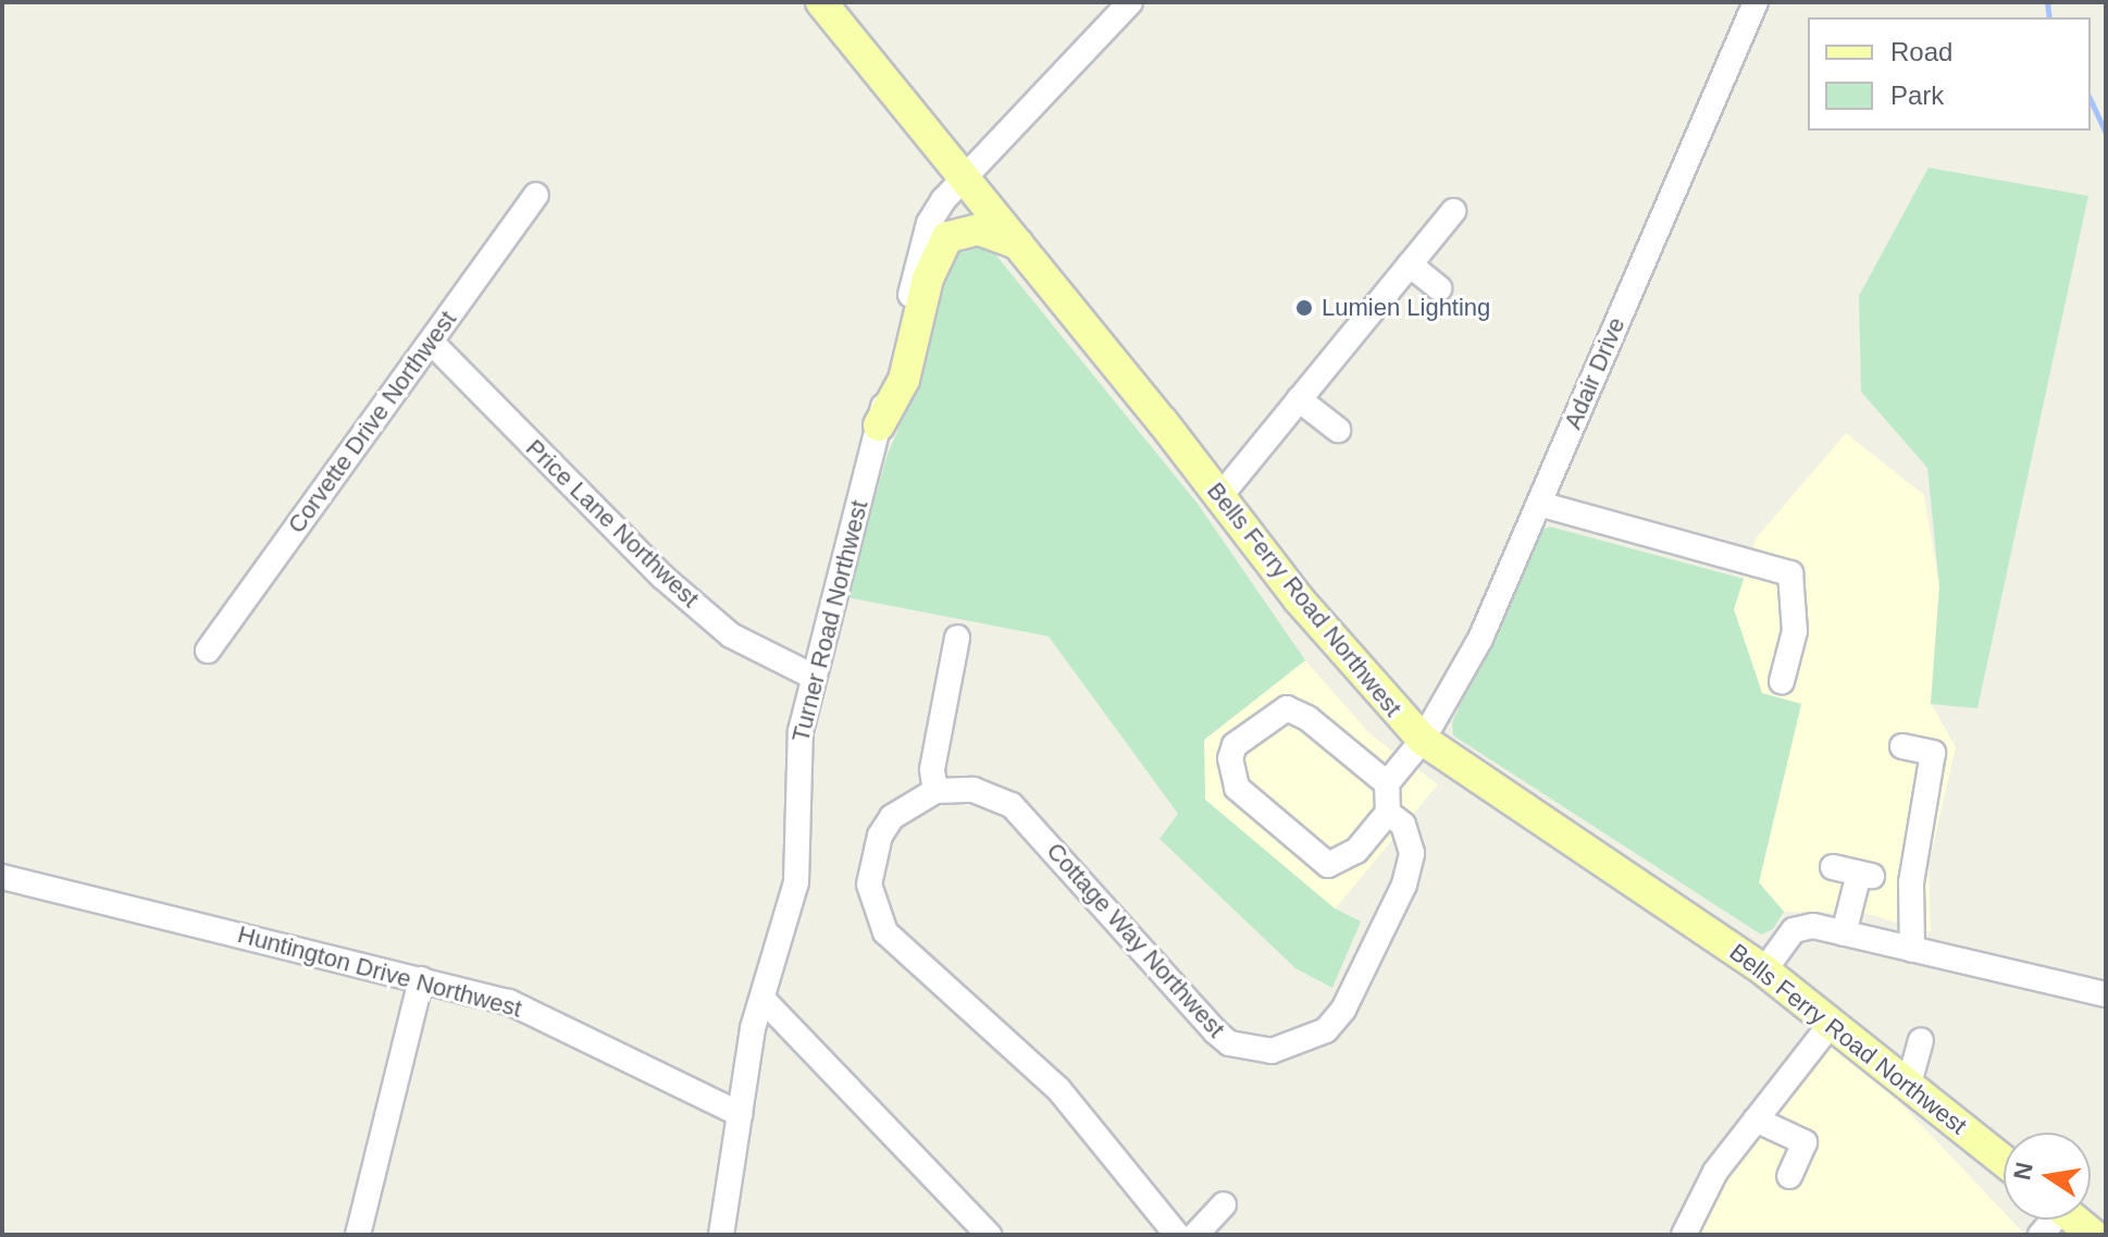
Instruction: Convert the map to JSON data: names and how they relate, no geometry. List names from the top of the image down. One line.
{"streets":{"main road":["Bells Ferry Road Northwest"],"street":["Adair Drive","Corvette Drive Northwest","Price Lane Northwest","Turner Road Northwest","Cottage Way Northwest","Huntington Drive Northwest"]},"crossings":[["Adair Drive","Bells Ferry Road Northwest"],["Corvette Drive Northwest","Price Lane Northwest"],["Price Lane Northwest","Turner Road Northwest"],["Bells Ferry Road Northwest","Turner Road Northwest"],["Turner Road Northwest","Huntington Drive Northwest"]],"places":["Lumien Lighting"],"legend":["Road","Park"],"north":"left"}
